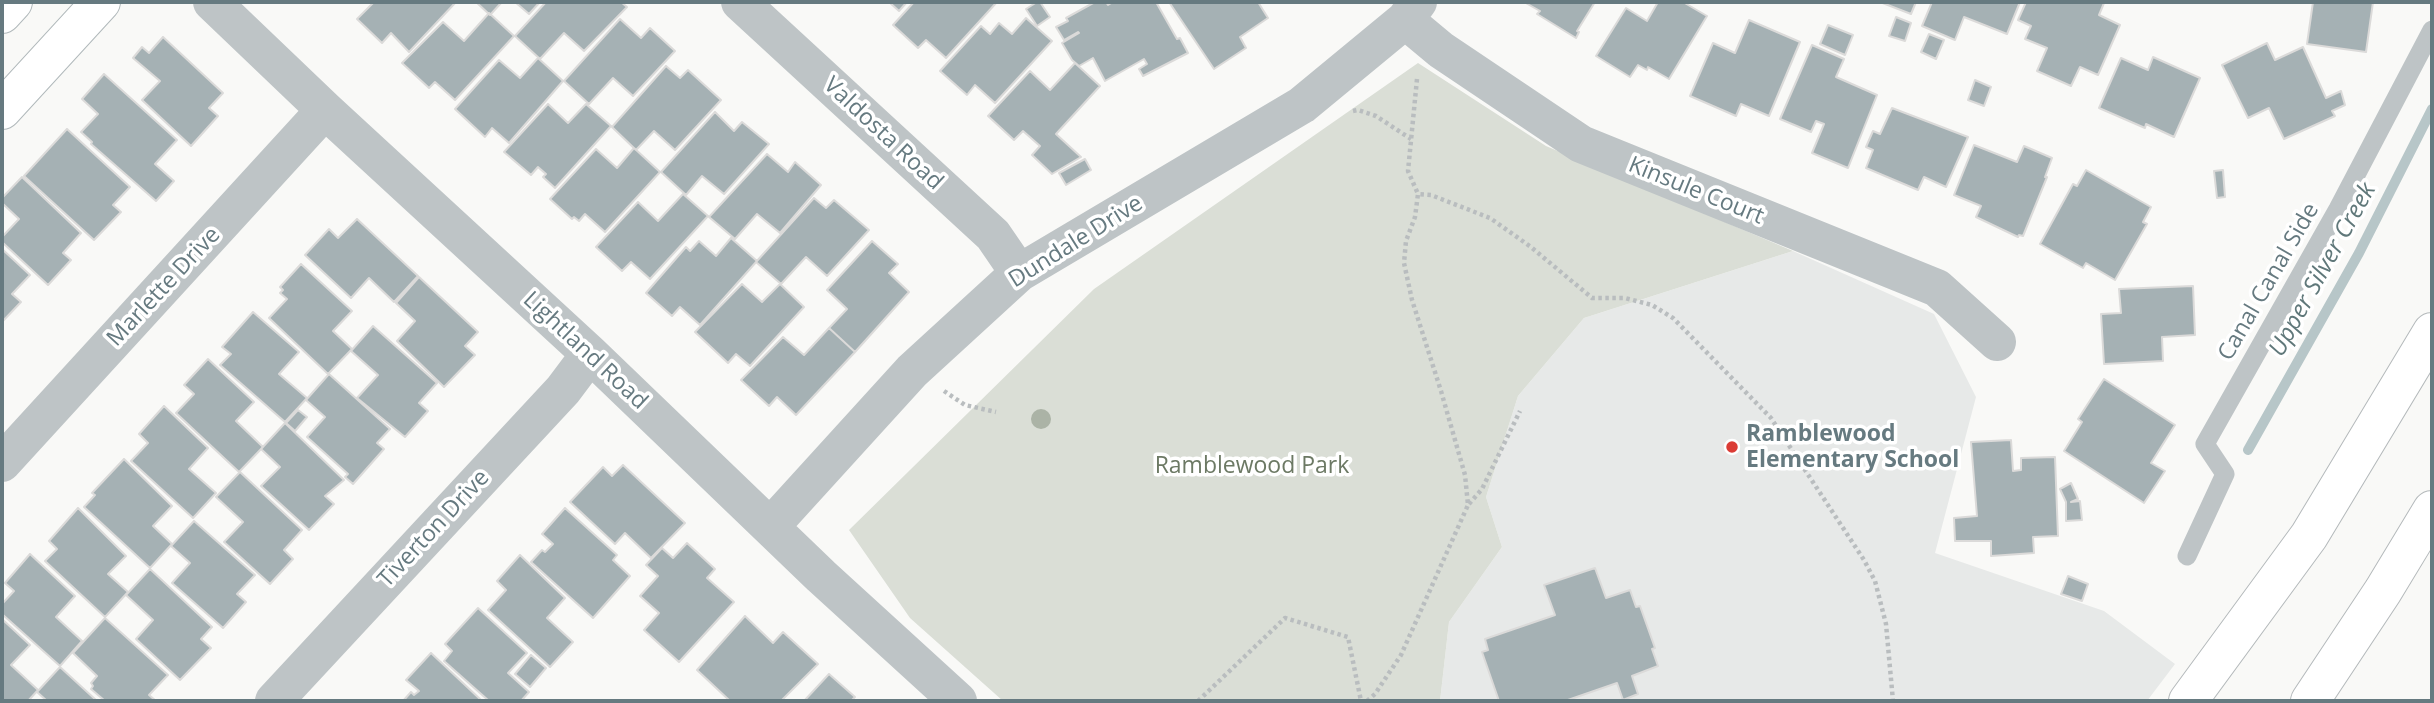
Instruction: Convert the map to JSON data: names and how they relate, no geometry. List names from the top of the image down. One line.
{"streets":{"street":["Valdosta Road","Kinsule Court","Dundale Drive","Marlette Drive","Lightland Road","Tiverton Drive"],"lane":["Canal Canal Side"]},"crossings":[["Valdosta Road","Dundale Drive"],["Kinsule Court","Dundale Drive"],["Dundale Drive","Lightland Road"],["Marlette Drive","Lightland Road"],["Lightland Road","Tiverton Drive"]],"water":["Upper Silver Creek"],"parks":["Ramblewood Park"],"places":["Ramblewood Elementary School"]}
